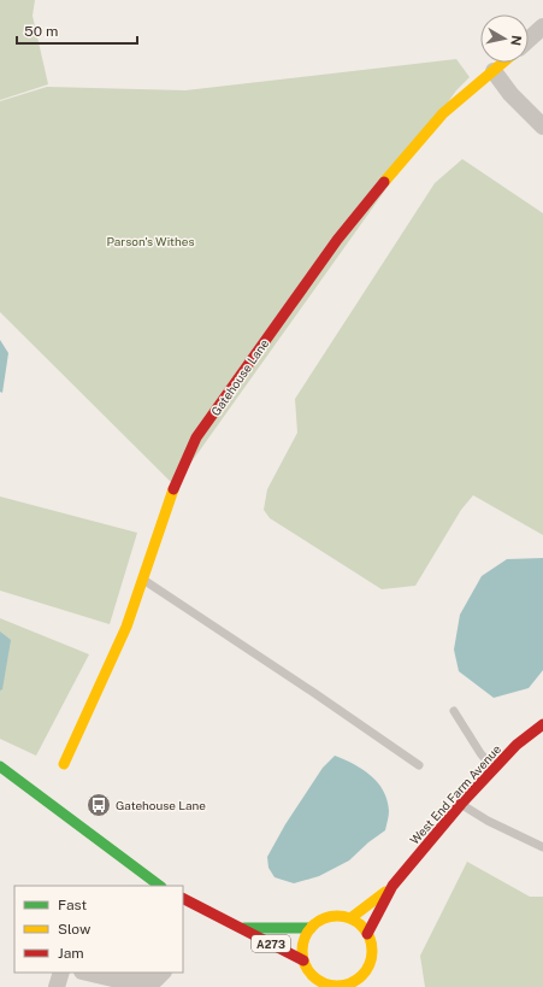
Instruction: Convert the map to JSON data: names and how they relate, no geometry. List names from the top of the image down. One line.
{"streets":{"street":["Gatehouse Lane","West End Farm Avenue","A273"]},"crossings":[["West End Farm Avenue","A273"]],"parks":["Parson's Withes"],"places":{"bus stop":["Gatehouse Lane"]},"legend":["Fast","Slow","Jam"],"scale_bar":"50 m","north":"right"}
